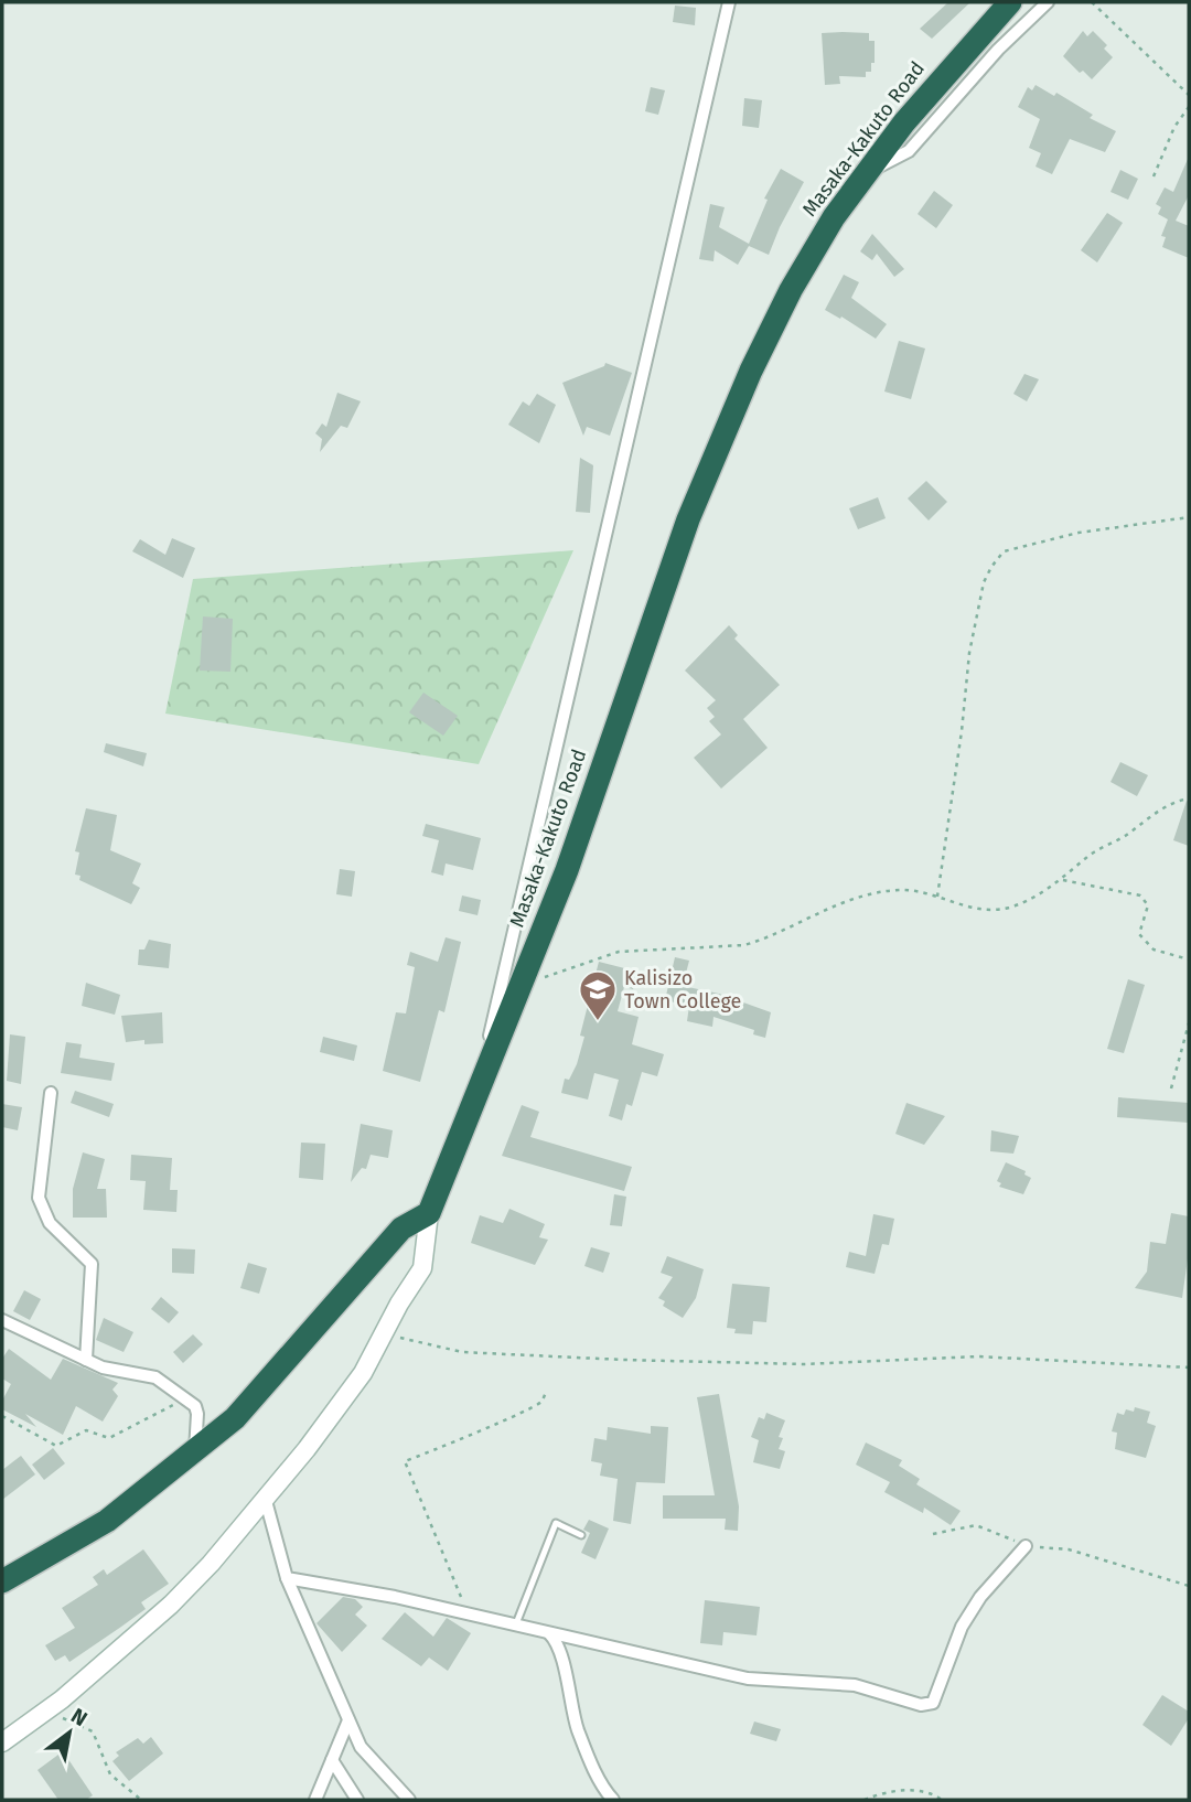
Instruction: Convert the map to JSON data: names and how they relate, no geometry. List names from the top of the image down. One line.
{"streets":{"highway":["Masaka-Kakuto Road"]},"places":{"school or university":["Kalisizo Town College"]},"north":"top right"}
